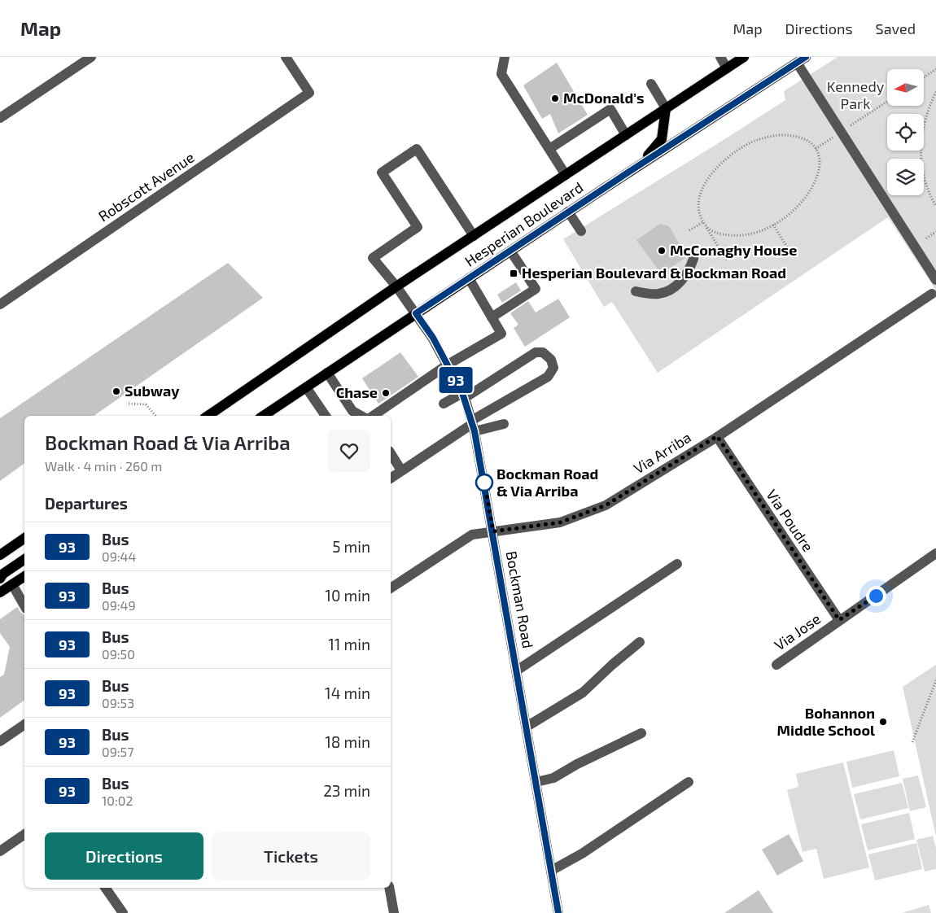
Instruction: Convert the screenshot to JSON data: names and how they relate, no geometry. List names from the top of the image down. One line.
{"streets":{"main road":["Hesperian Boulevard"],"street":["Robscott Avenue","Via Arriba","Via Poudre","Bockman Road","Via Jose"]},"crossings":[["Hesperian Boulevard","Bockman Road"],["Via Arriba","Via Poudre"],["Via Arriba","Bockman Road"],["Via Poudre","Via Jose"]],"parks":["Kennedy Park"],"places":{"other":["McDonald's","McConaghy House","Subway","Chase","Bockman Road & Via Arriba","Bohannon Middle School"],"transit":["Hesperian Boulevard & Bockman Road"]},"lines":["bus line 93"],"north":"left","page":{"header":"Map","nav":["Map","Directions","Saved"],"on_map":"93","heading":[["Bockman Road & Via Arriba","Walk · 4 min · 260 m"],"Departures"],"list":[{"mark":"93","name":"Bus","note":"09:44","value":"5 min"},{"mark":"93","name":"Bus","note":"09:49","value":"10 min"},{"mark":"93","name":"Bus","note":"09:50","value":"11 min"},{"mark":"93","name":"Bus","note":"09:53","value":"14 min"},{"mark":"93","name":"Bus","note":"09:57","value":"18 min"},{"mark":"93","name":"Bus","note":"10:02","value":"23 min"}],"buttons":["Directions","Tickets"]}}
